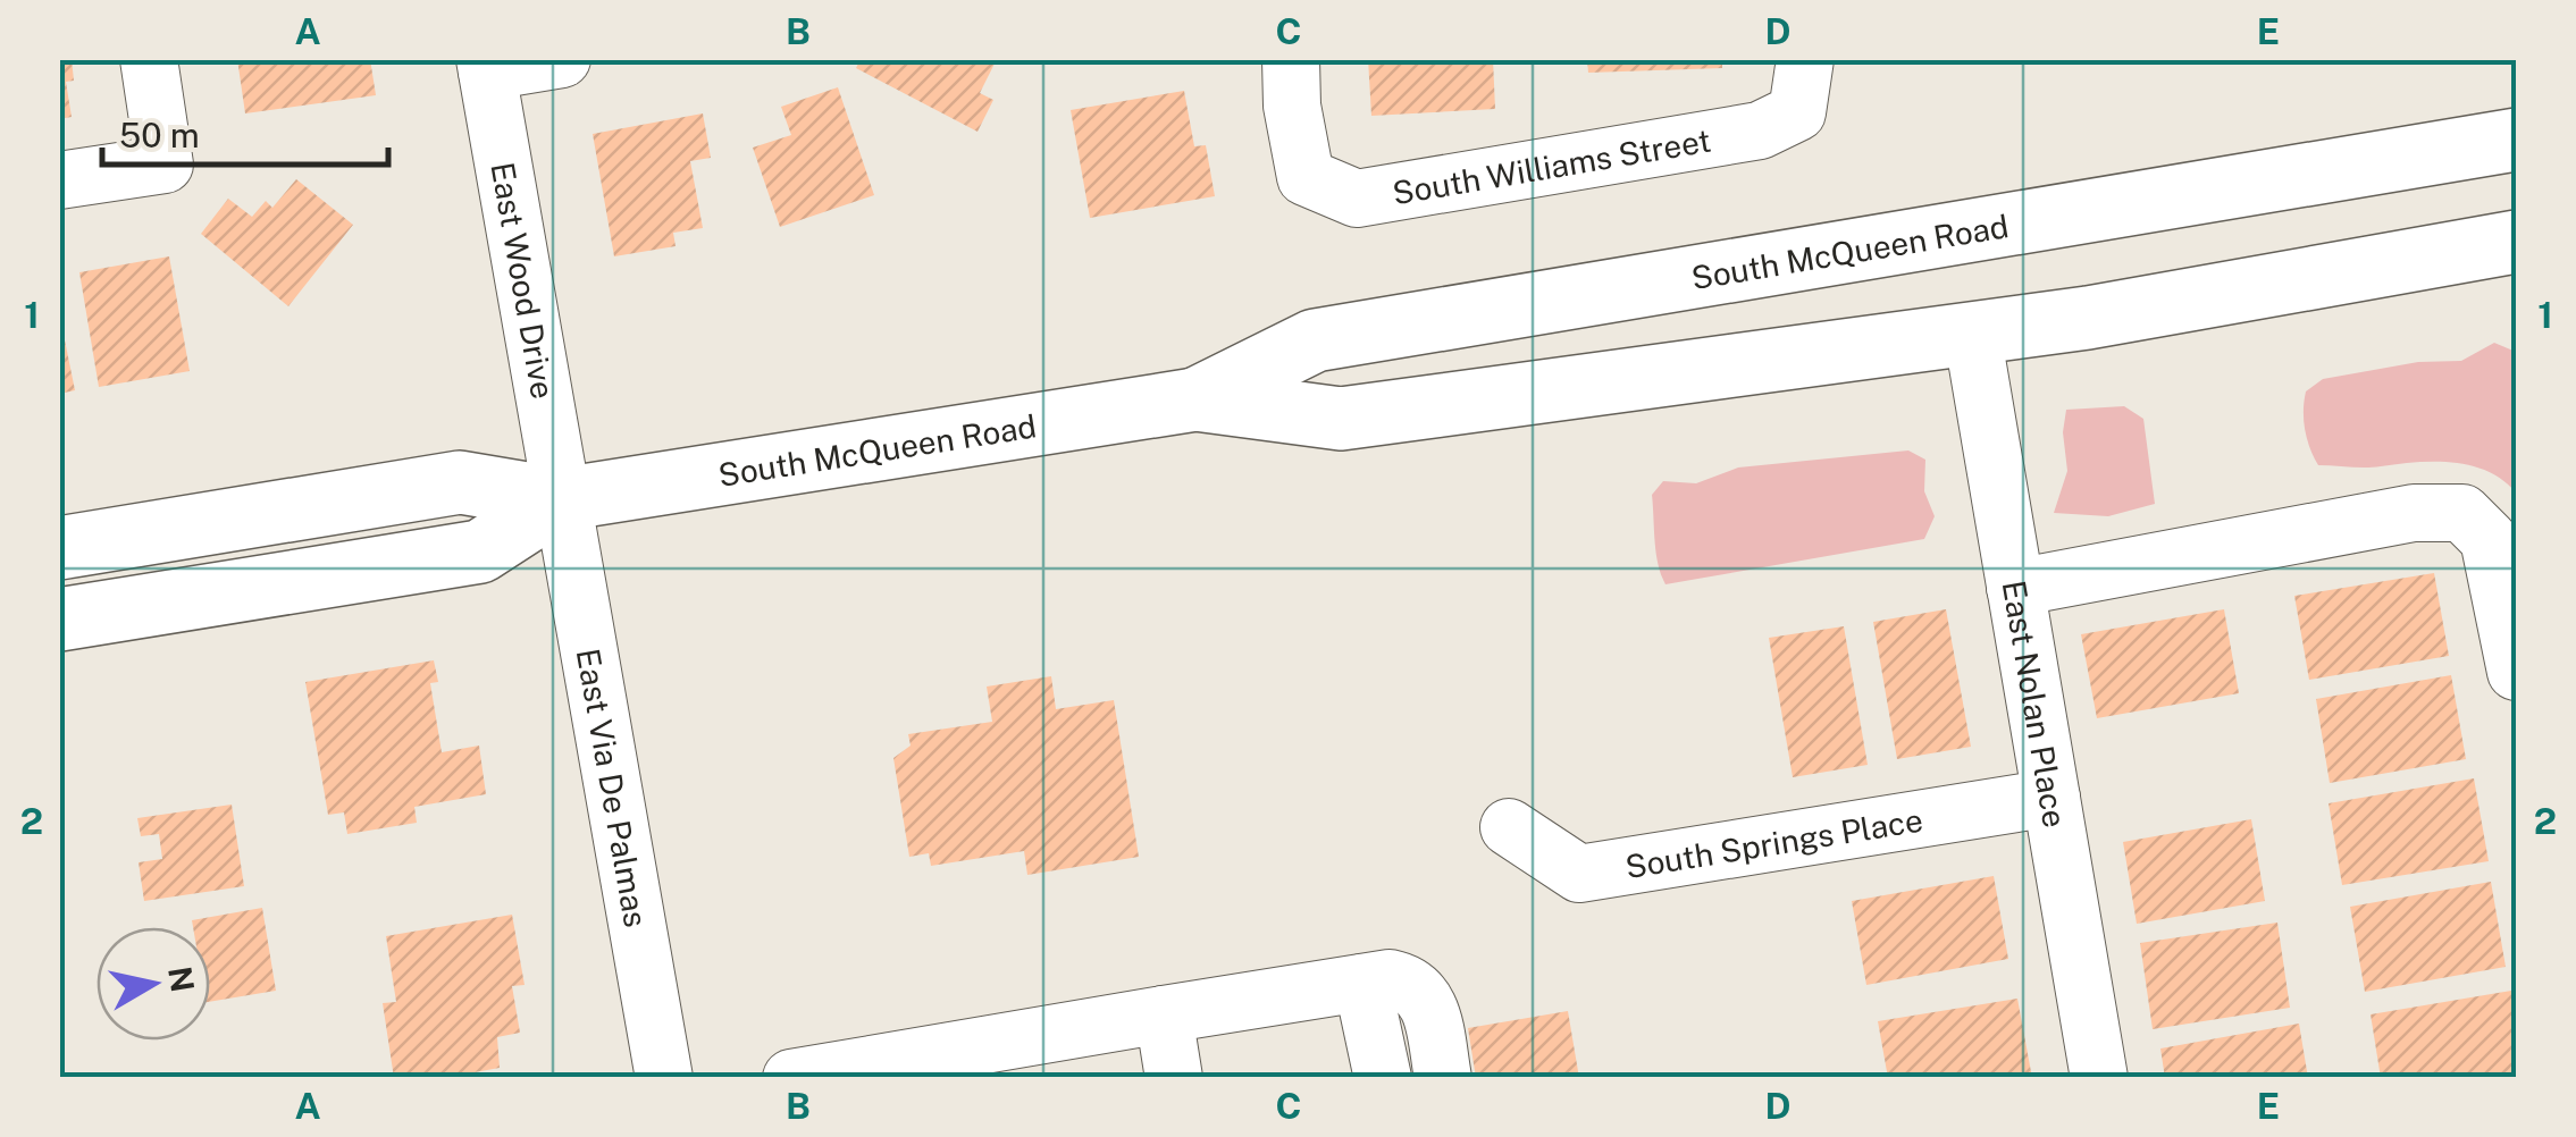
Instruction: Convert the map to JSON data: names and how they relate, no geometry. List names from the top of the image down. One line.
{"streets":{"main road":["South McQueen Road"],"street":["South Williams Street","East Wood Drive","East Nolan Place","East Via De Palmas","South Springs Place"]},"crossings":[["South McQueen Road","East Wood Drive"],["South McQueen Road","East Nolan Place"],["South McQueen Road","East Via De Palmas"],["East Wood Drive","East Via De Palmas"],["East Nolan Place","South Springs Place"]],"scale_bar":"50 m","north":"right","grid":{"columns":["A","B","C","D","E"],"rows":["1","2"]}}
